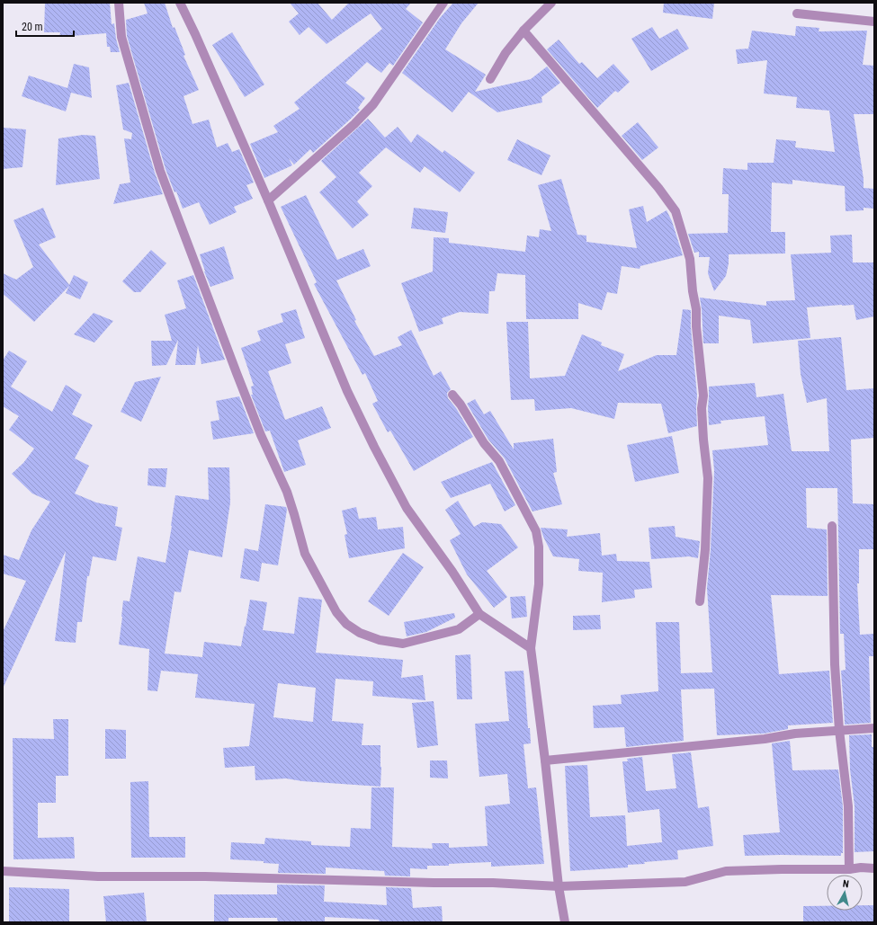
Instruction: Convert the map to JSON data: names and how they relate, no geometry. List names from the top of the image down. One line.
{"scale_bar":"20 m","north":"top"}
